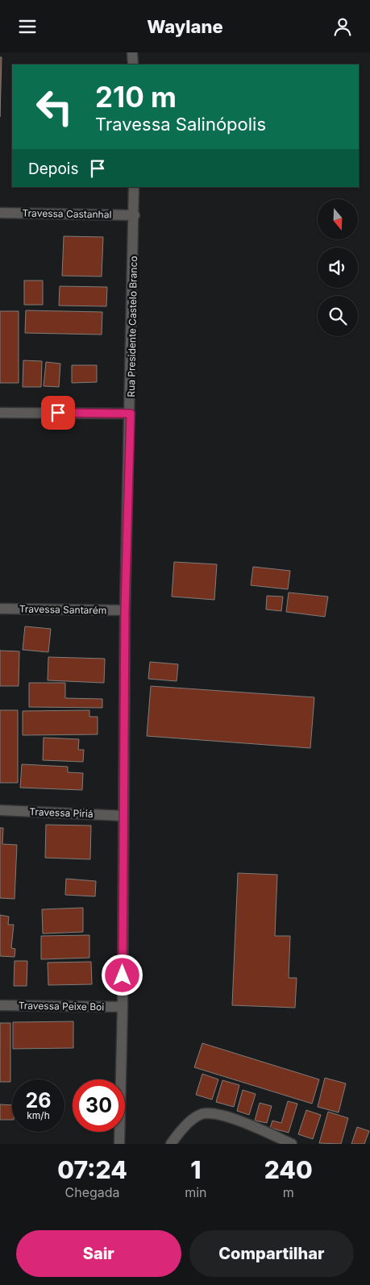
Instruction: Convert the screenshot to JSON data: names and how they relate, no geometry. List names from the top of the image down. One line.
{"streets":{"street":["Travessa Castanhal","Rua Presidente Castelo Branco","Travessa Santarém","Travessa Piriá","Travessa Peixe Boi"]},"crossings":[["Travessa Castanhal","Rua Presidente Castelo Branco"],["Rua Presidente Castelo Branco","Travessa Santarém"],["Rua Presidente Castelo Branco","Travessa Piriá"],["Rua Presidente Castelo Branco","Travessa Peixe Boi"]],"north":"bottom","page":{"header":"Waylane","turn":["210 m","Travessa Salinópolis"],"then":"Depois","speed":"26 km/h","limit":"30","eta":["07:24","Chegada","1","min","240","m"],"buttons":["Sair","Compartilhar"]}}
